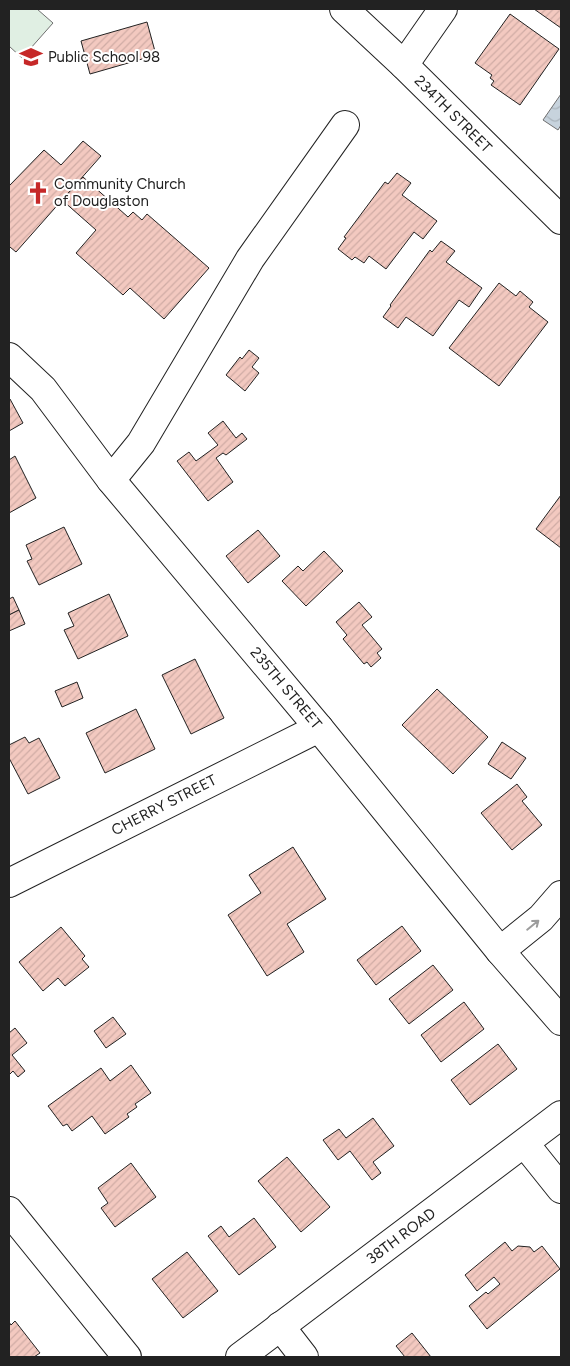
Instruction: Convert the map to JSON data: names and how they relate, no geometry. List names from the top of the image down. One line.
{"streets":{"street":["234TH STREET","235TH STREET","CHERRY STREET","38TH ROAD"]},"crossings":[["235TH STREET","CHERRY STREET"]],"places":{"school or university":["Public School 98"],"church":["Community Church of Douglaston"]}}
